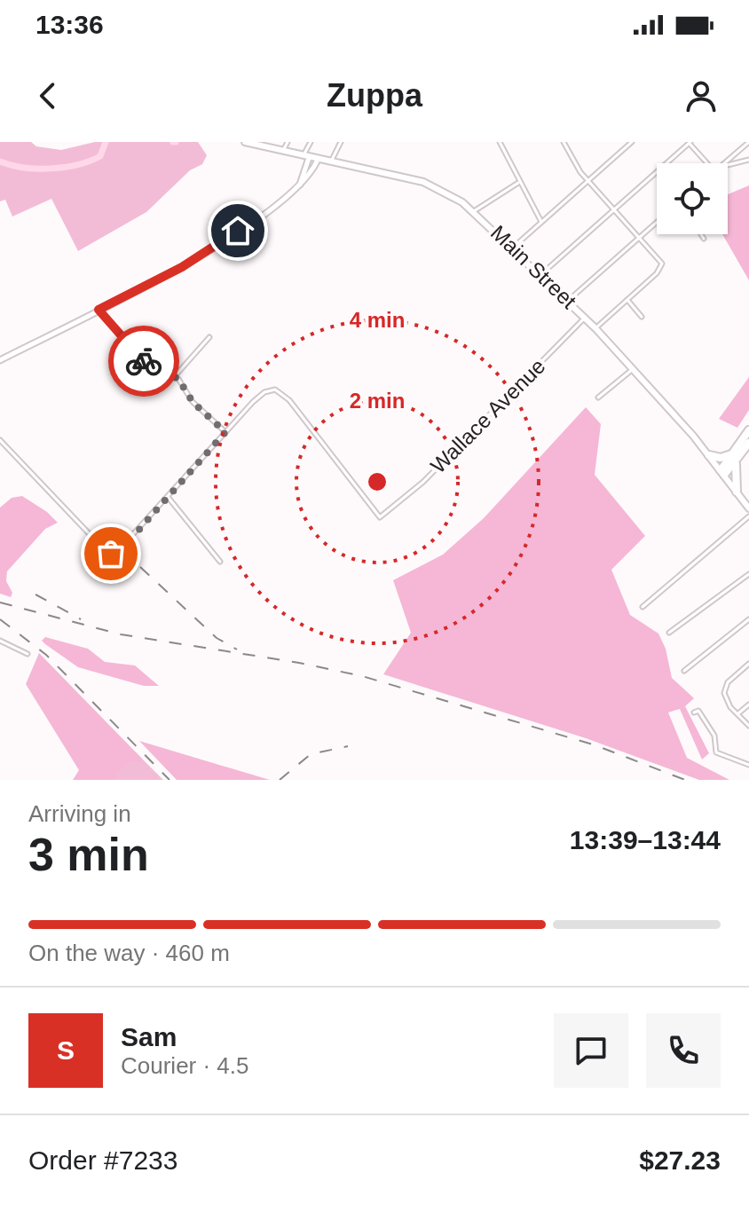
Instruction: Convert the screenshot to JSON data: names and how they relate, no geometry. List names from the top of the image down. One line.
{"streets":{"main road":["Main Street"],"street":["Wallace Avenue"]},"crossings":[["Main Street","Wallace Avenue"]],"page":{"status":"13:36","header":"Zuppa","heading":["3 min","Arriving in","13:39–13:44"],"panel":["Sam","Courier · 4.5","Order #7233","$27.23"],"bar":"On the way · 460 m","round":"S"},"rings":["4 min","2 min"]}
